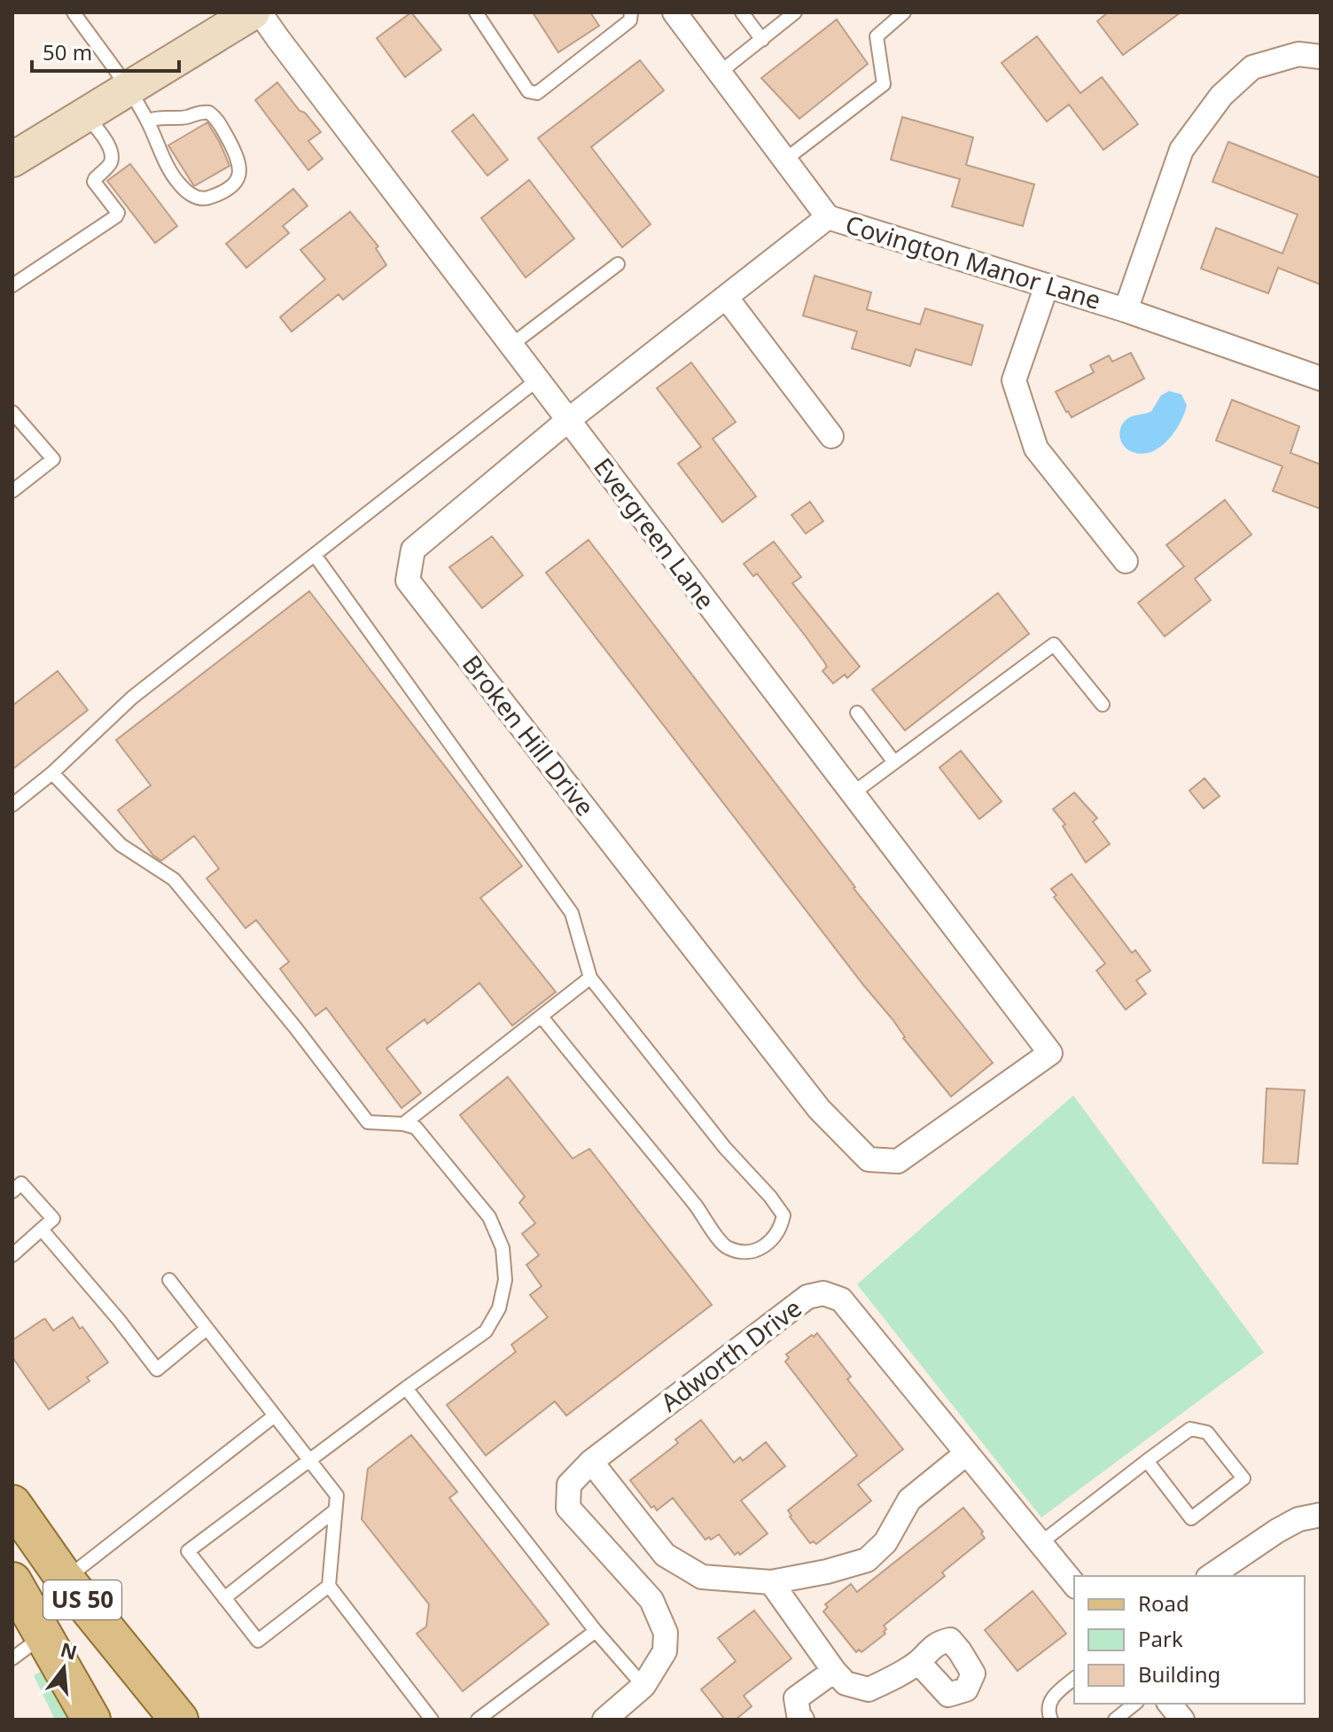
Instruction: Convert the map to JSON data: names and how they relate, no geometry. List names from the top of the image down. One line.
{"streets":{"main road":["US 50"],"street":["Covington Manor Lane","Evergreen Lane","Broken Hill Drive","Adworth Drive"]},"crossings":[["Covington Manor Lane","Broken Hill Drive"],["Evergreen Lane","Broken Hill Drive"]],"legend":["Road","Park","Building"],"scale_bar":"50 m","north":"top"}
